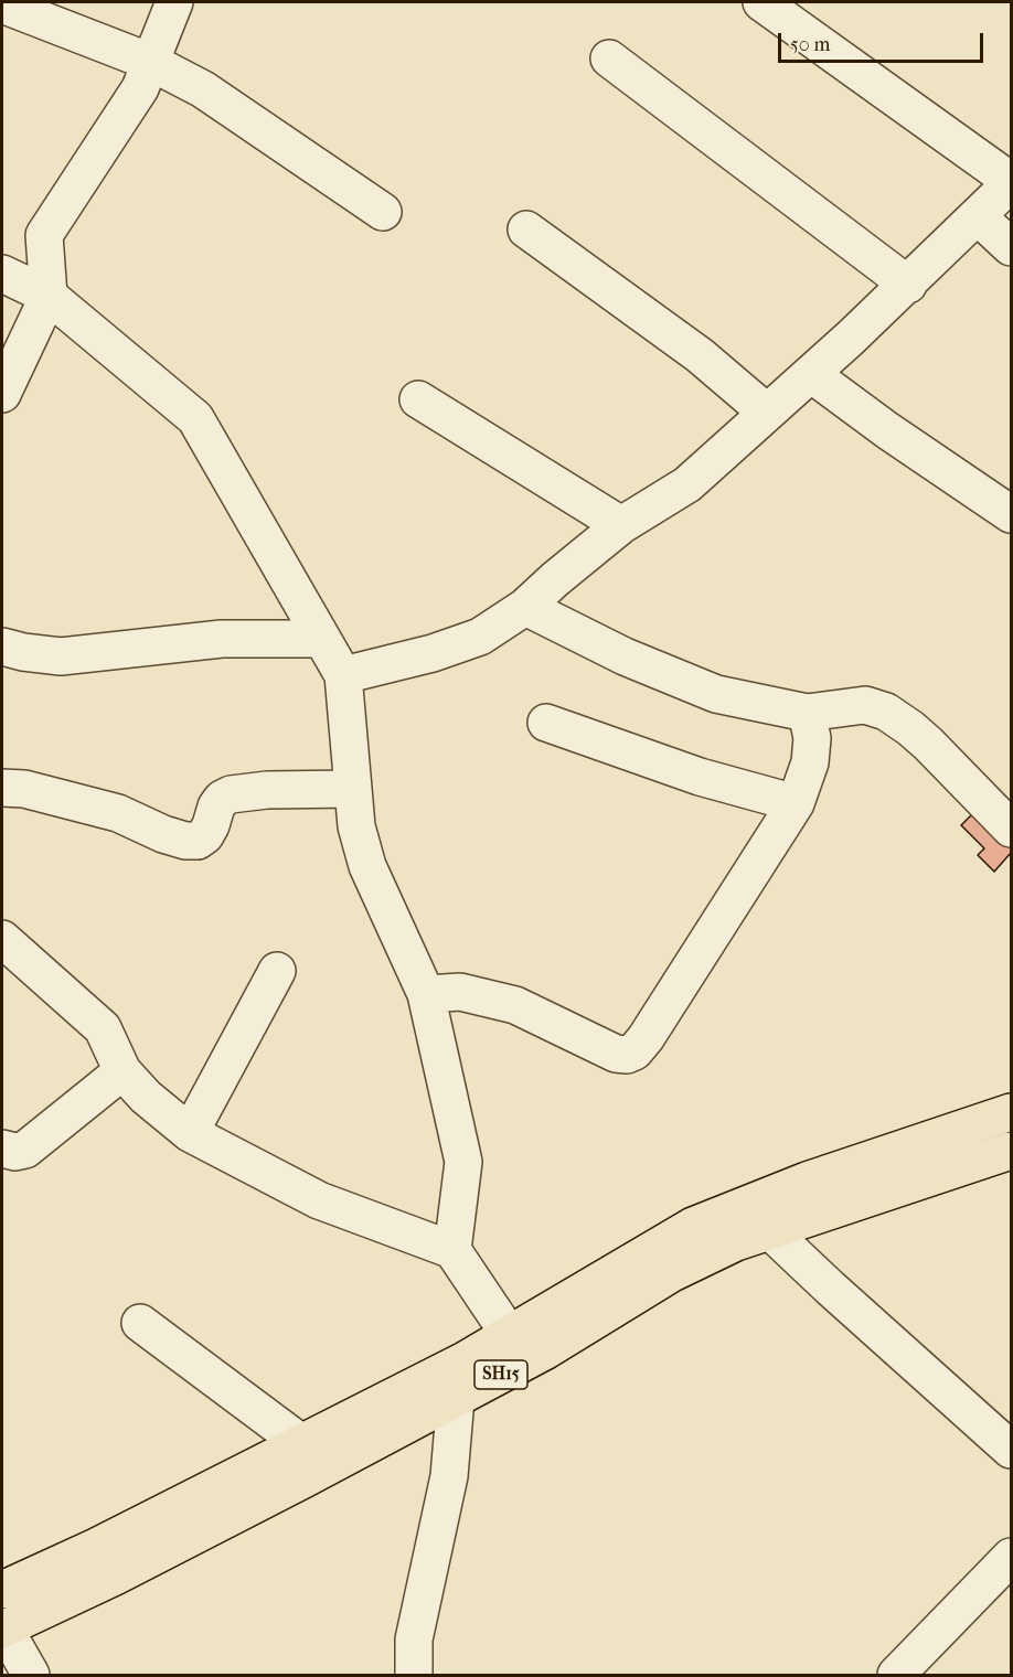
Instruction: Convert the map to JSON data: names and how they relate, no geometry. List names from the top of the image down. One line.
{"streets":{"main road":["SH15"]},"scale_bar":"50 m"}
